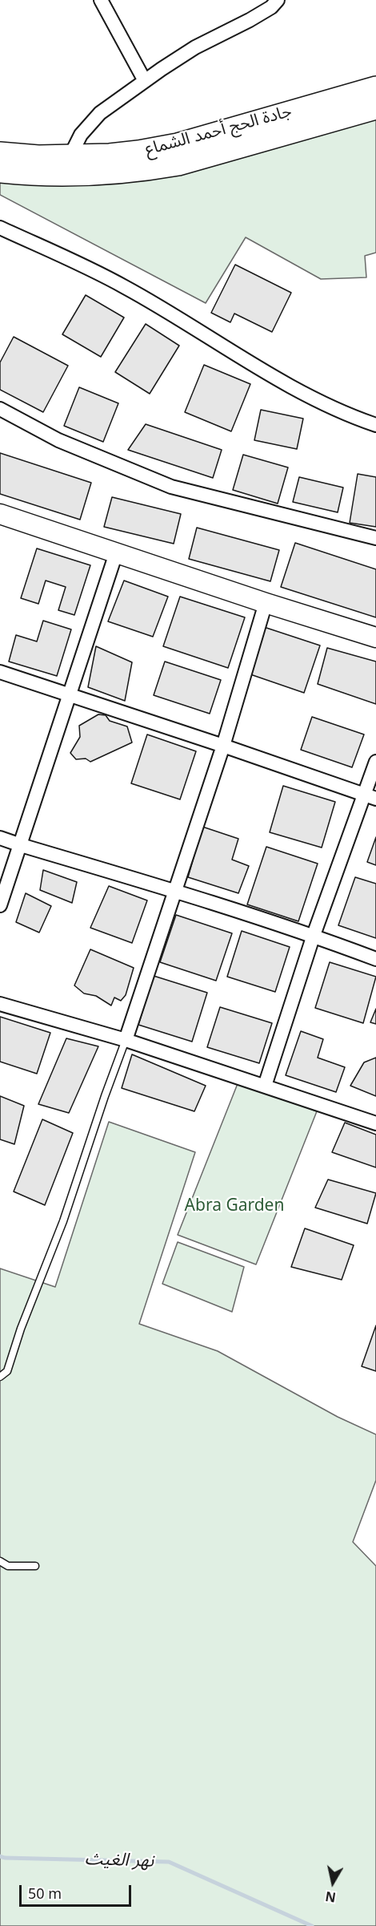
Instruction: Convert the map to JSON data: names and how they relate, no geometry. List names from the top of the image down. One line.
{"streets":{"main road":["جادة الحج أحمد الشماع"]},"water":["نهر الغيث"],"parks":["Abra Garden"],"scale_bar":"50 m","north":"bottom"}
